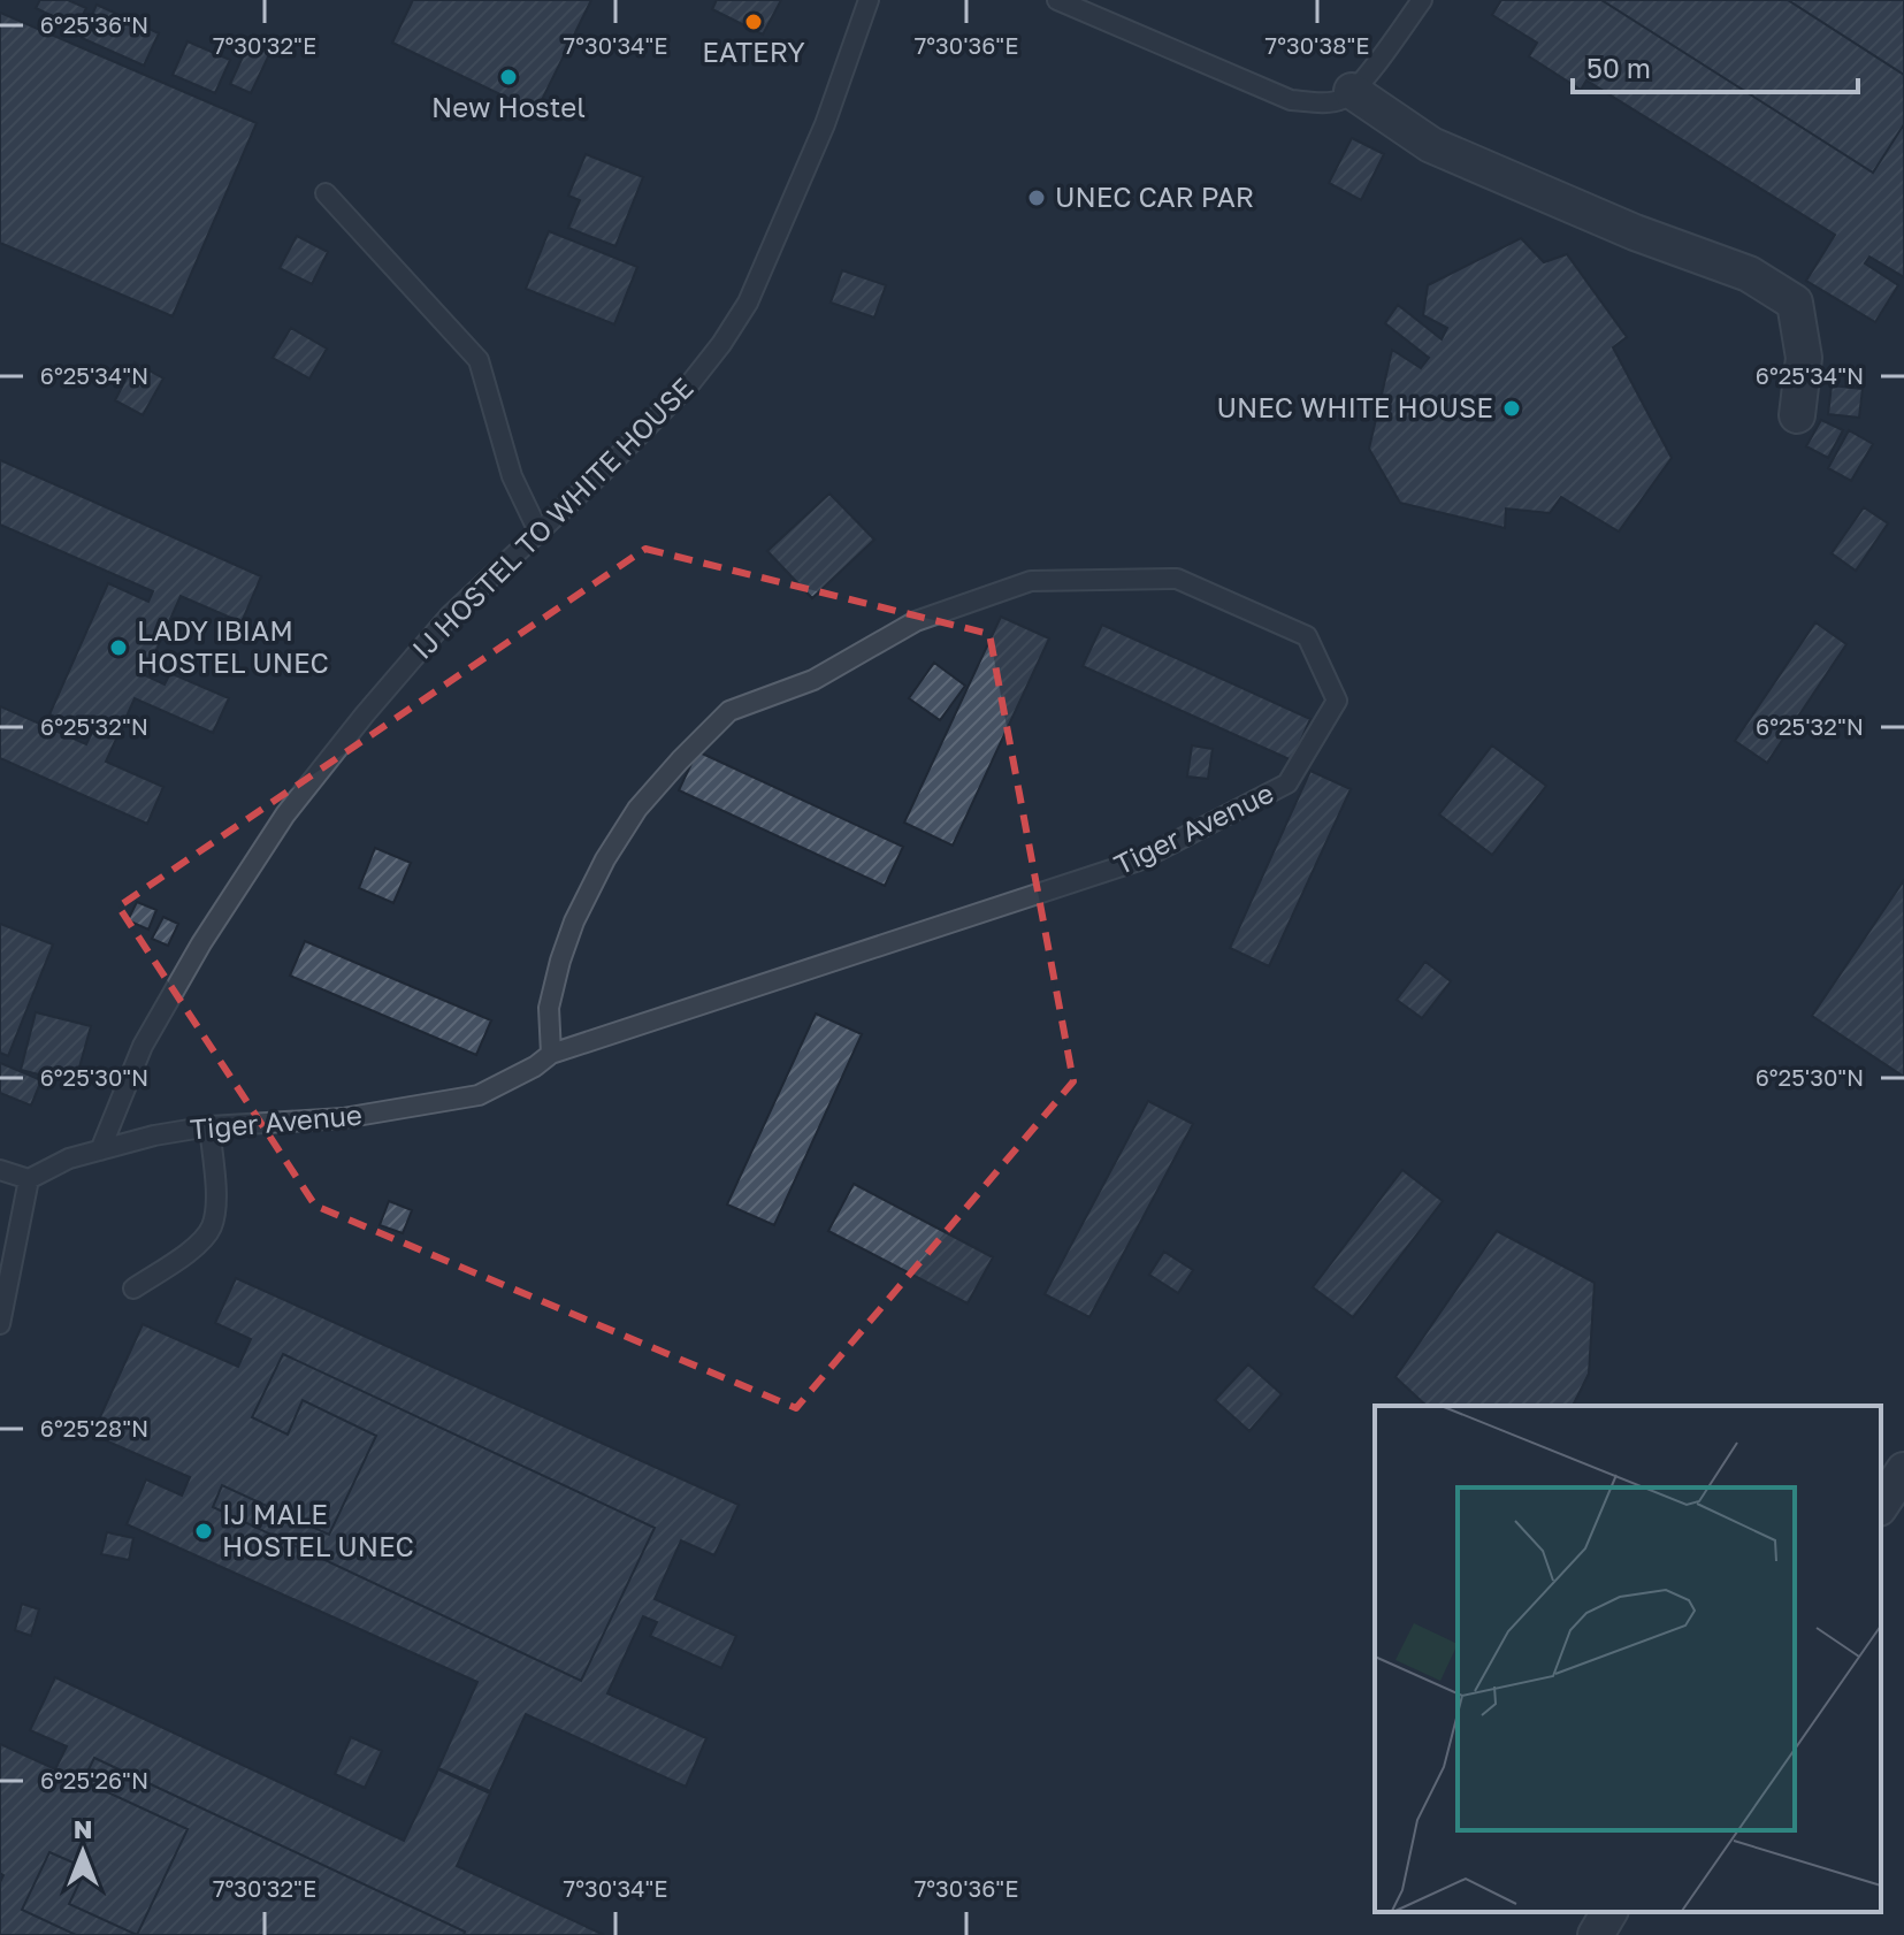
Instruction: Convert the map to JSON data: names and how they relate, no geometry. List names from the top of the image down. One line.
{"streets":{"lane":["IJ HOSTEL TO WHITE HOUSE","Tiger Avenue"]},"crossings":[["IJ HOSTEL TO WHITE HOUSE","Tiger Avenue"]],"places":["EATERY","New Hostel","UNEC CAR PAR","UNEC WHITE HOUSE","LADY IBIAM HOSTEL UNEC","IJ MALE HOSTEL UNEC"],"scale_bar":"50 m","north":"top","coordinates":["6°25'36\"N","7°30'32\"E","7°30'34\"E","7°30'36\"E","7°30'38\"E","6°25'34\"N","6°25'32\"N","6°25'30\"N","6°25'28\"N","6°25'26\"N"]}
